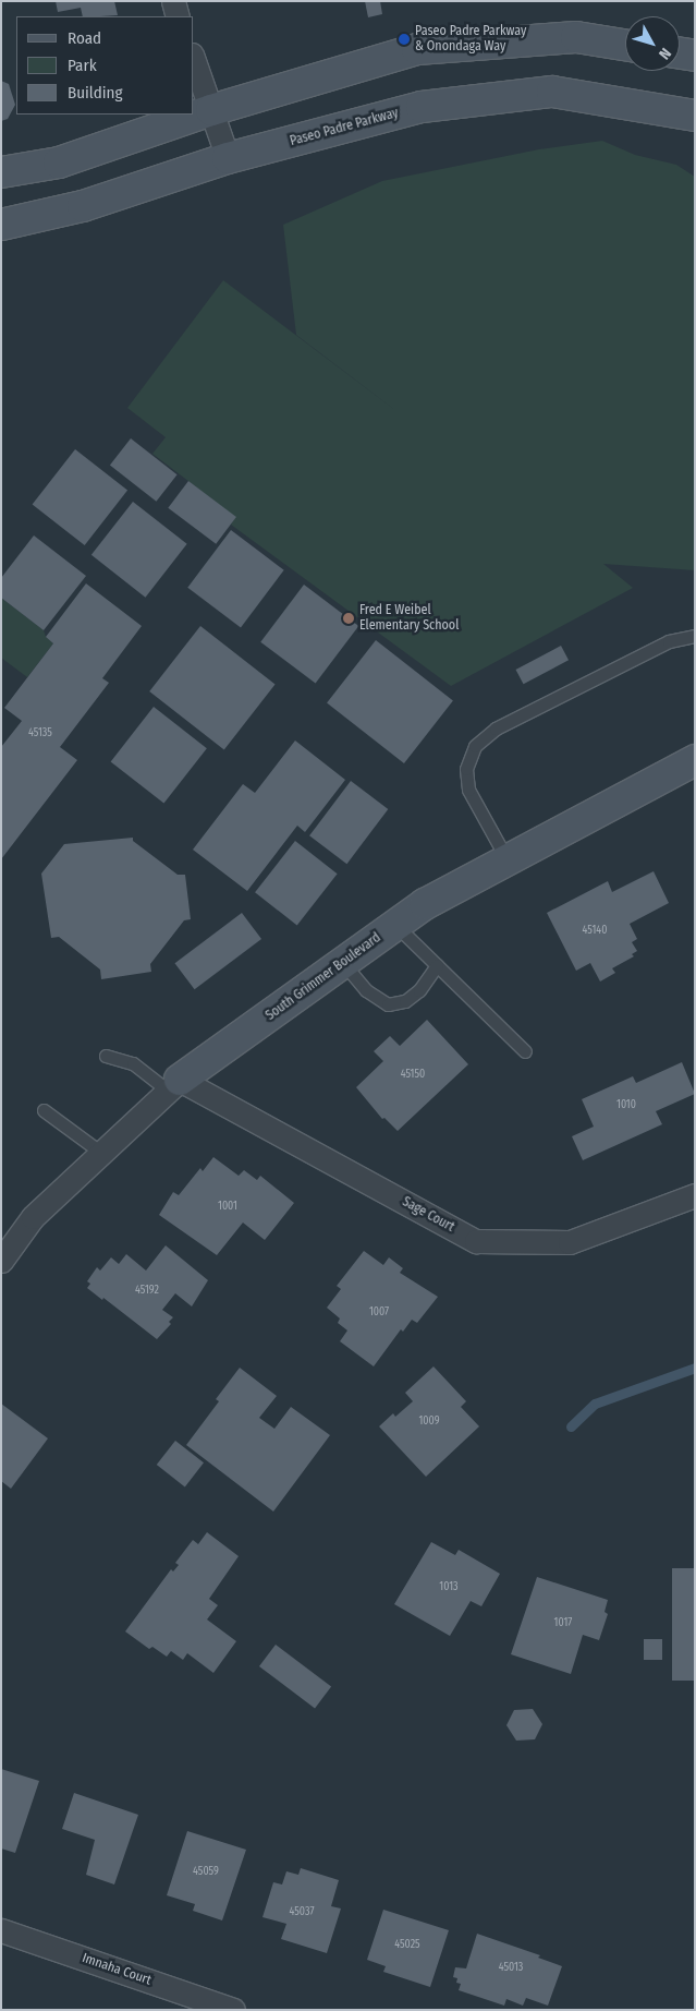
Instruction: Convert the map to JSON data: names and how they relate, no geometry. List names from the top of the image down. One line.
{"streets":{"main road":["Paseo Padre Parkway","South Grimmer Boulevard"],"street":["Sage Court","Imnaha Court"]},"crossings":[["South Grimmer Boulevard","Sage Court"]],"places":["Paseo Padre Parkway & Onondaga Way","Fred E Weibel Elementary School"],"house_numbers":["45135","45140","45150","1010","1001","45192","1007","1009","1013","1017","45059","45037","45025","45013"],"legend":["Road","Park","Building"],"north":"bottom right"}
